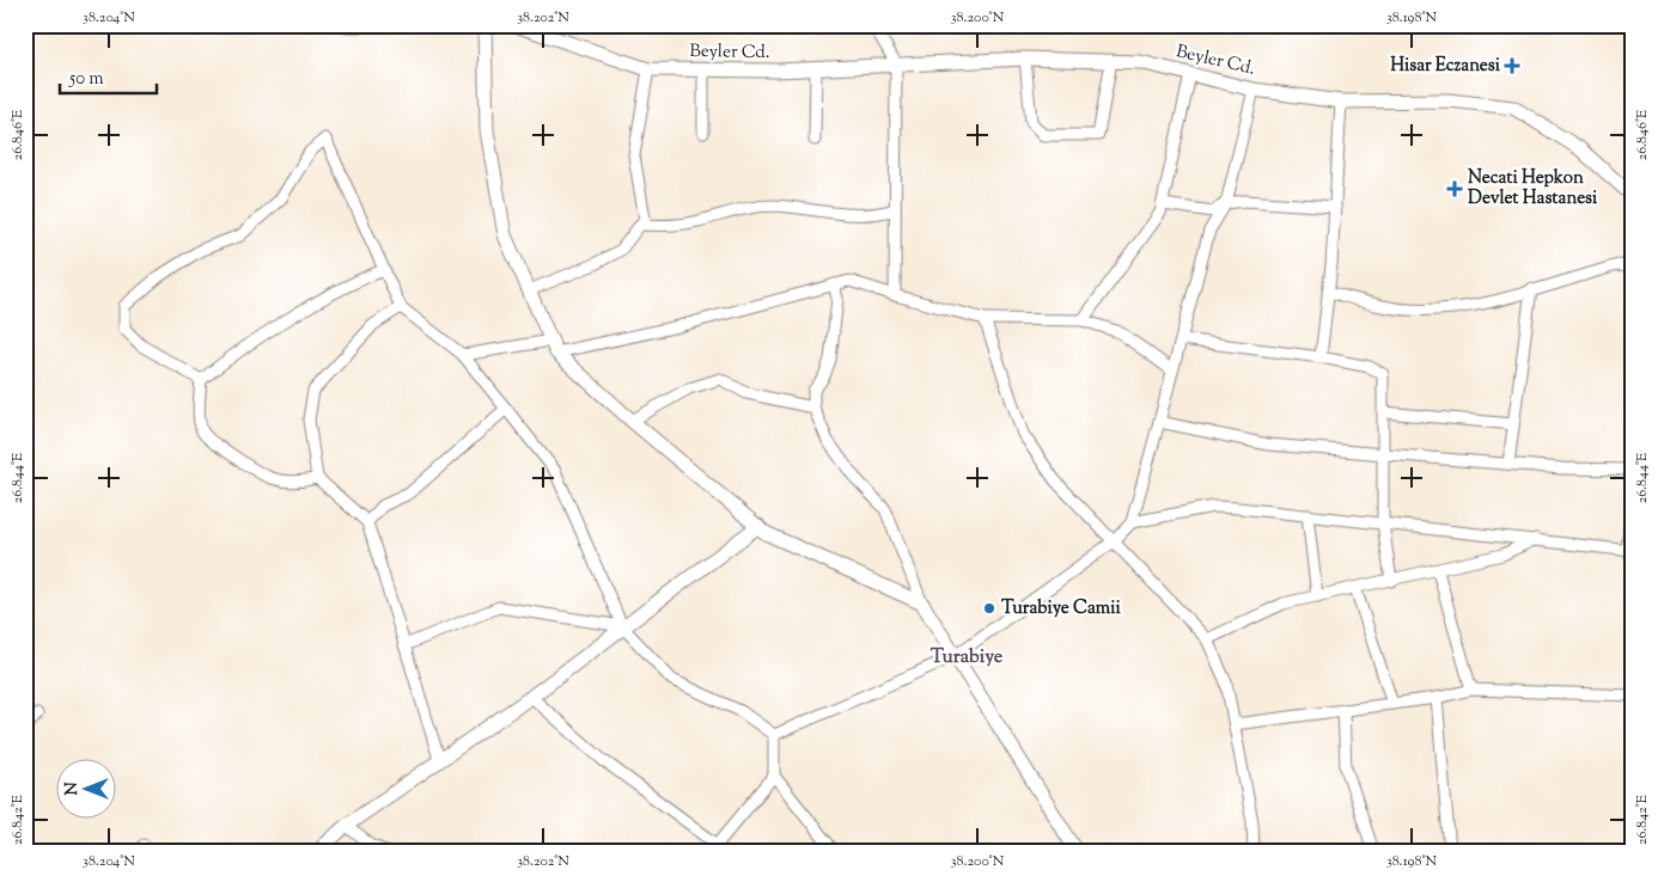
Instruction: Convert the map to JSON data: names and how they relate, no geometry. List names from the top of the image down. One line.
{"streets":{"street":["Beyler Cd."]},"districts":["Turabiye"],"places":{"health":["Hisar Eczanesi","Necati Hepkon Devlet Hastanesi"],"other":["Turabiye Camii"]},"scale_bar":"50 m","north":"left","coordinates":["38.204°N","38.202°N","38.200°N","38.198°N","26.846°E","26.844°E","26.842°E"]}
